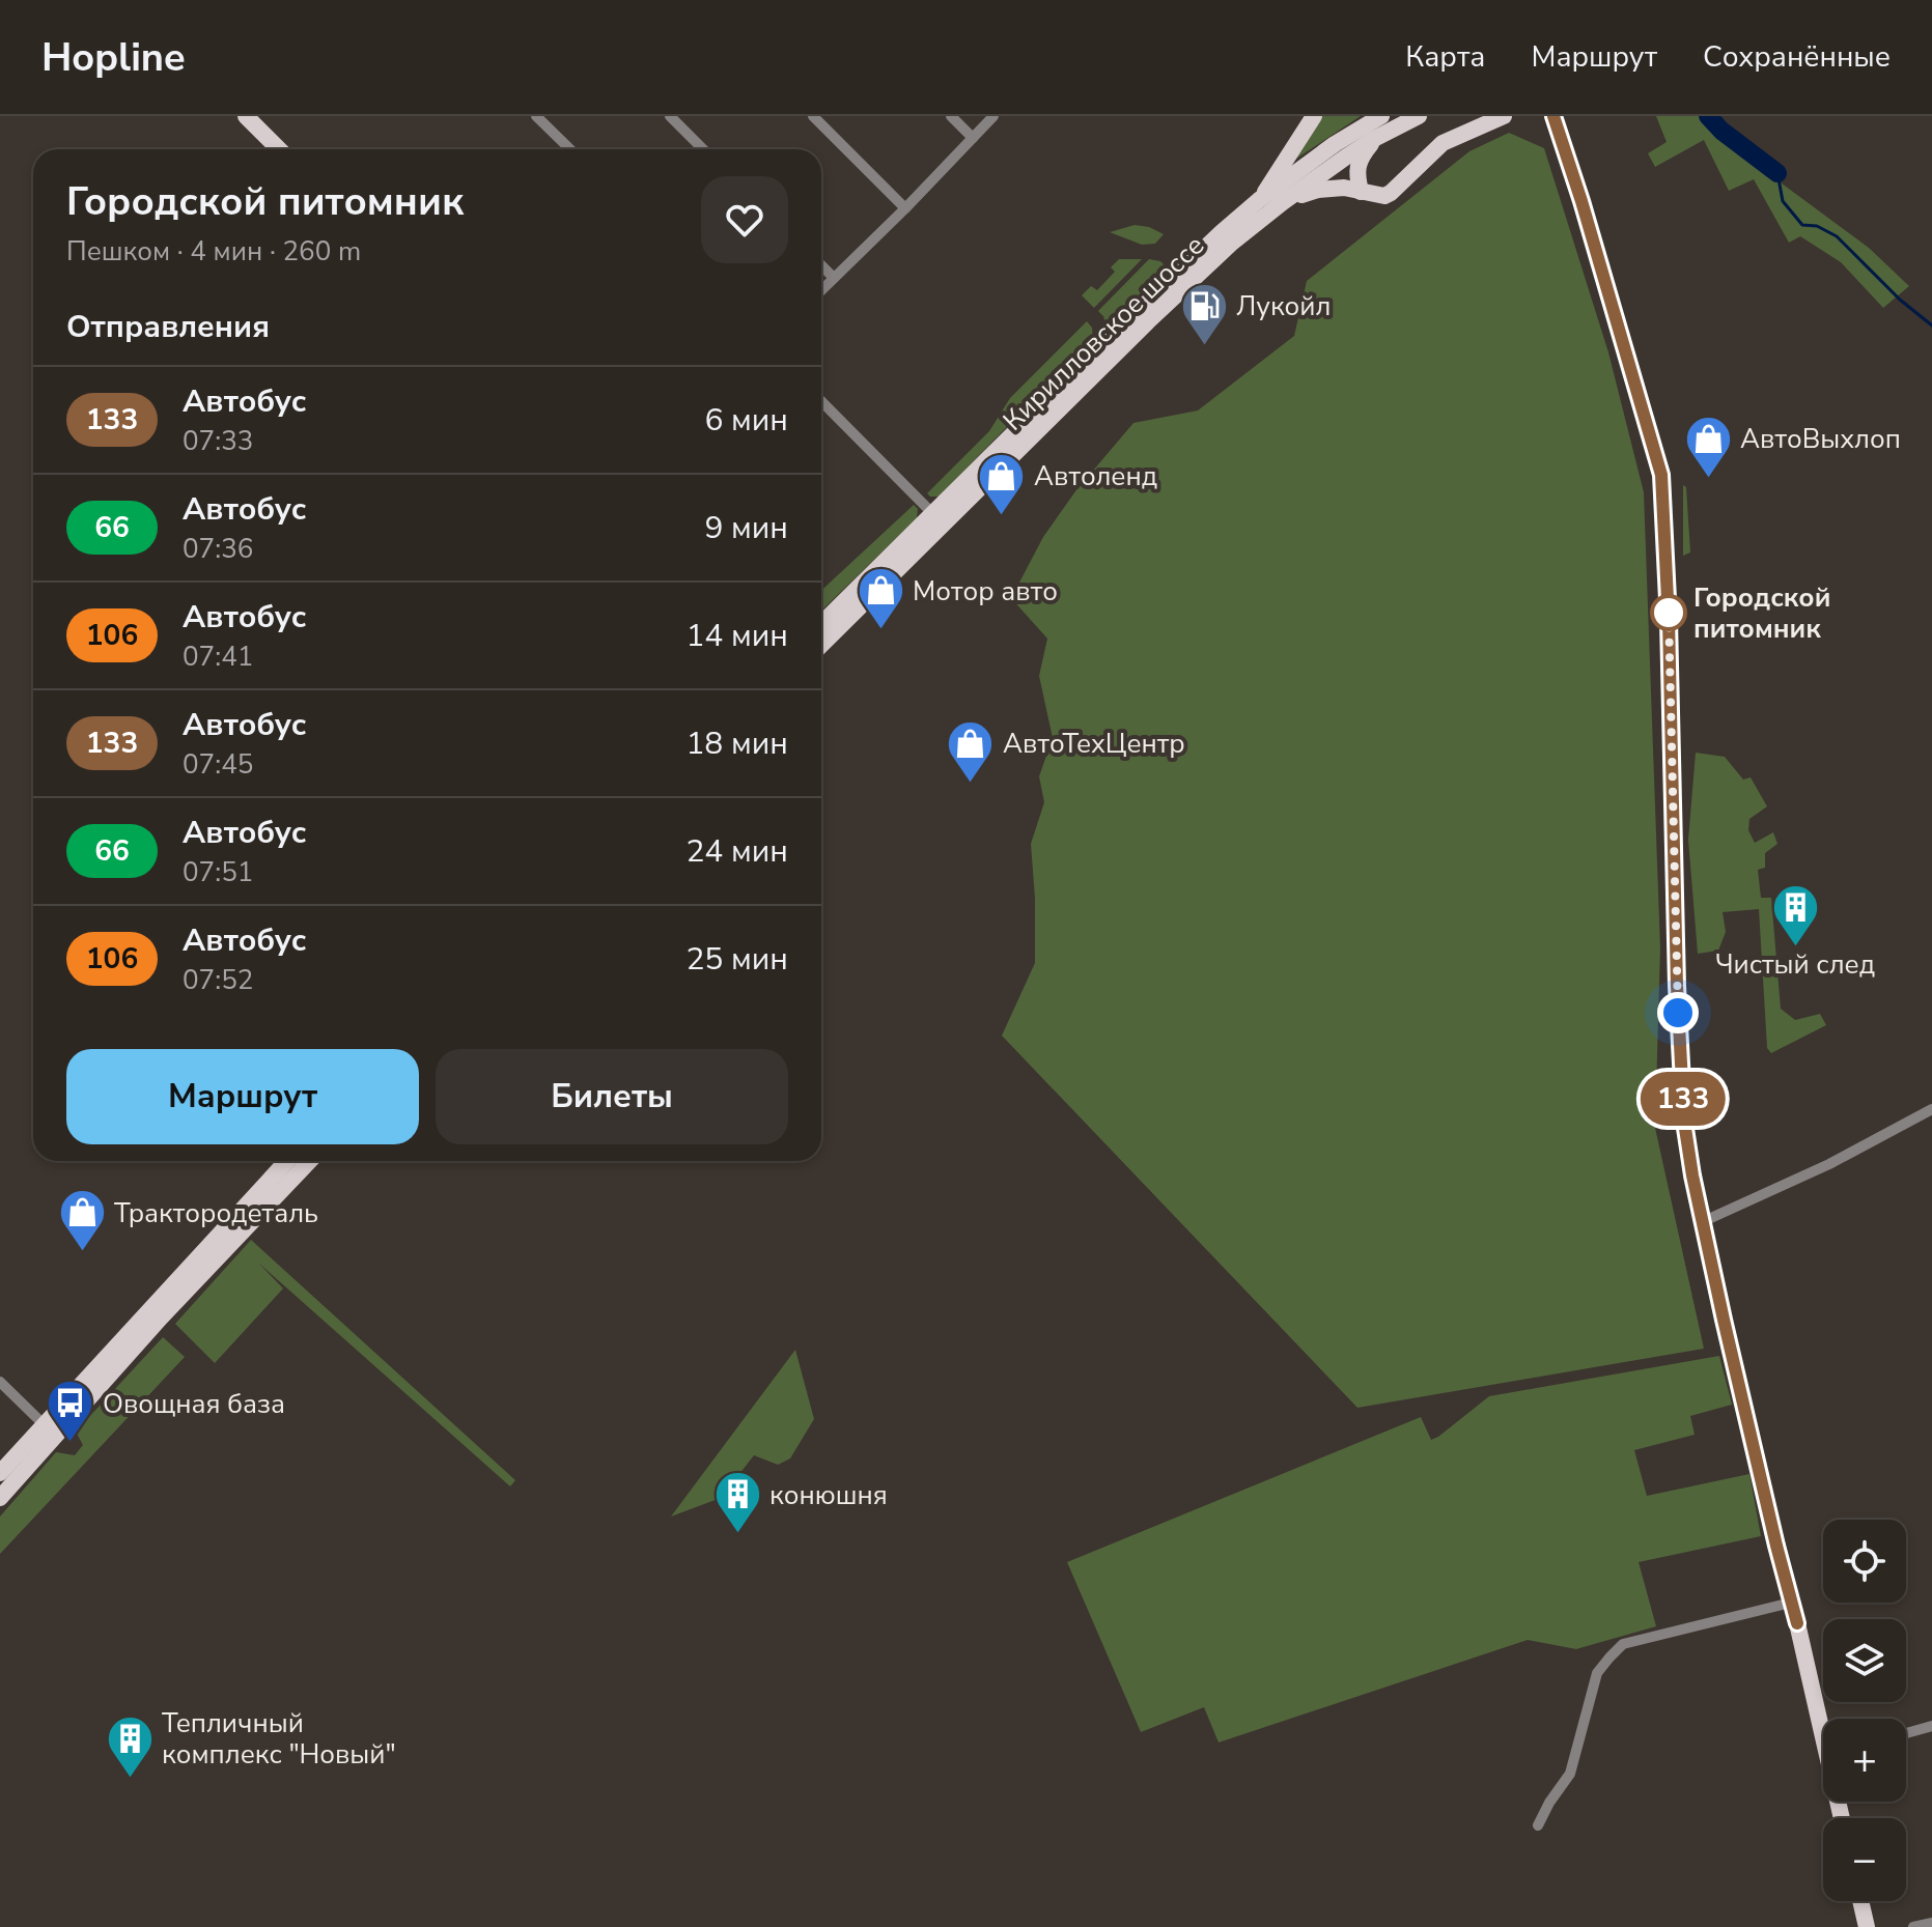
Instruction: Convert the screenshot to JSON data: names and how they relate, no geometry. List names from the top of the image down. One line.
{"streets":{"main road":["Кирилловское шоссе"]},"places":{"fuel station":["Лукойл"],"shop":["АвтоВыхлоп","Автоленд","Мотор авто","АвтоТехЦентр","Трактородеталь"],"other":["Городской питомник"],"building":["Чистый след","конюшня","Тепличный комплекс \"Новый\""],"bus stop":["Овощная база"]},"lines":["bus line 133"],"page":{"header":"Hopline","nav":["Карта","Маршрут","Сохранённые"],"on_map":"133","heading":[["Городской питомник","Пешком · 4 мин · 260 m"],"Отправления"],"list":[{"mark":"133","name":"Автобус","note":"07:33","value":"6 мин"},{"mark":"66","name":"Автобус","note":"07:36","value":"9 мин"},{"mark":"106","name":"Автобус","note":"07:41","value":"14 мин"},{"mark":"133","name":"Автобус","note":"07:45","value":"18 мин"},{"mark":"66","name":"Автобус","note":"07:51","value":"24 мин"},{"mark":"106","name":"Автобус","note":"07:52","value":"25 мин"}],"buttons":["Маршрут","Билеты"],"map_buttons":["+","−"]}}
